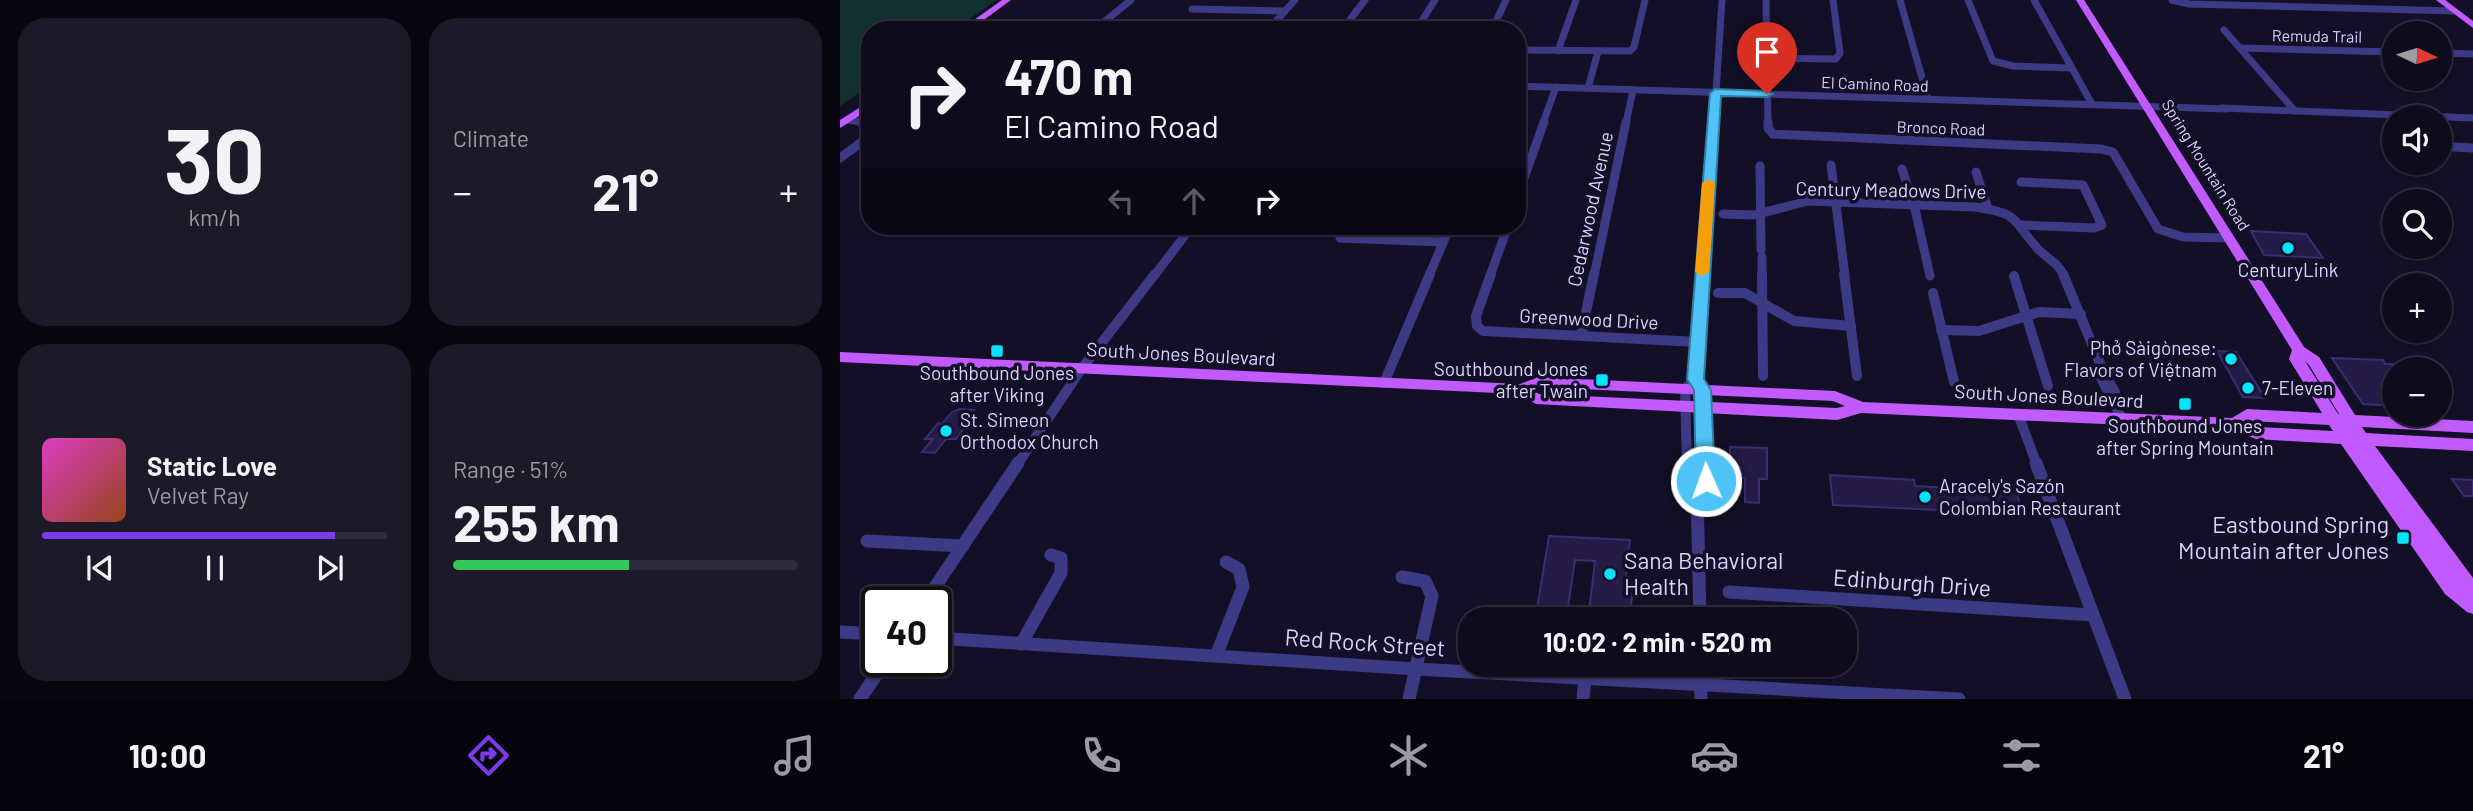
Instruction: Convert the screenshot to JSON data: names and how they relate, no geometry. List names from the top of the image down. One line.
{"streets":{"main road":["Spring Mountain Road","South Jones Boulevard"],"street":["Remuda Trail","El Camino Road","Bronco Road","Century Meadows Drive","Cedarwood Avenue","Greenwood Drive","Edinburgh Drive","Red Rock Street"]},"crossings":[["El Camino Road","Bronco Road"],["El Camino Road","Spring Mountain Road"],["El Camino Road","Cedarwood Avenue"],["Bronco Road","Spring Mountain Road"],["Spring Mountain Road","South Jones Boulevard"],["Century Meadows Drive","South Jones Boulevard"],["Cedarwood Avenue","Greenwood Drive"]],"places":{"other":["CenturyLink","Phở Sàigònese: Flavors of Việtnam","7-Eleven","St. Simeon Orthodox Church","Aracely's Sazón Colombian Restaurant","Sana Behavioral Health"],"transit":["Southbound Jones after Viking","Southbound Jones after Twain","Southbound Jones after Spring Mountain","Eastbound Spring Mountain after Jones"]},"north":"right","page":{"tile":[["30","km/h"],"Climate",["Range · 51%","255 km"]],"map_buttons":["+","−"],"turn":["470 m","El Camino Road"],"heat":["−","21°","+"],"song":["Static Love","Velvet Ray"],"limit":"40","trip":"10:02 · 2 min · 520 m","tabs":["10:00","21°"]}}
